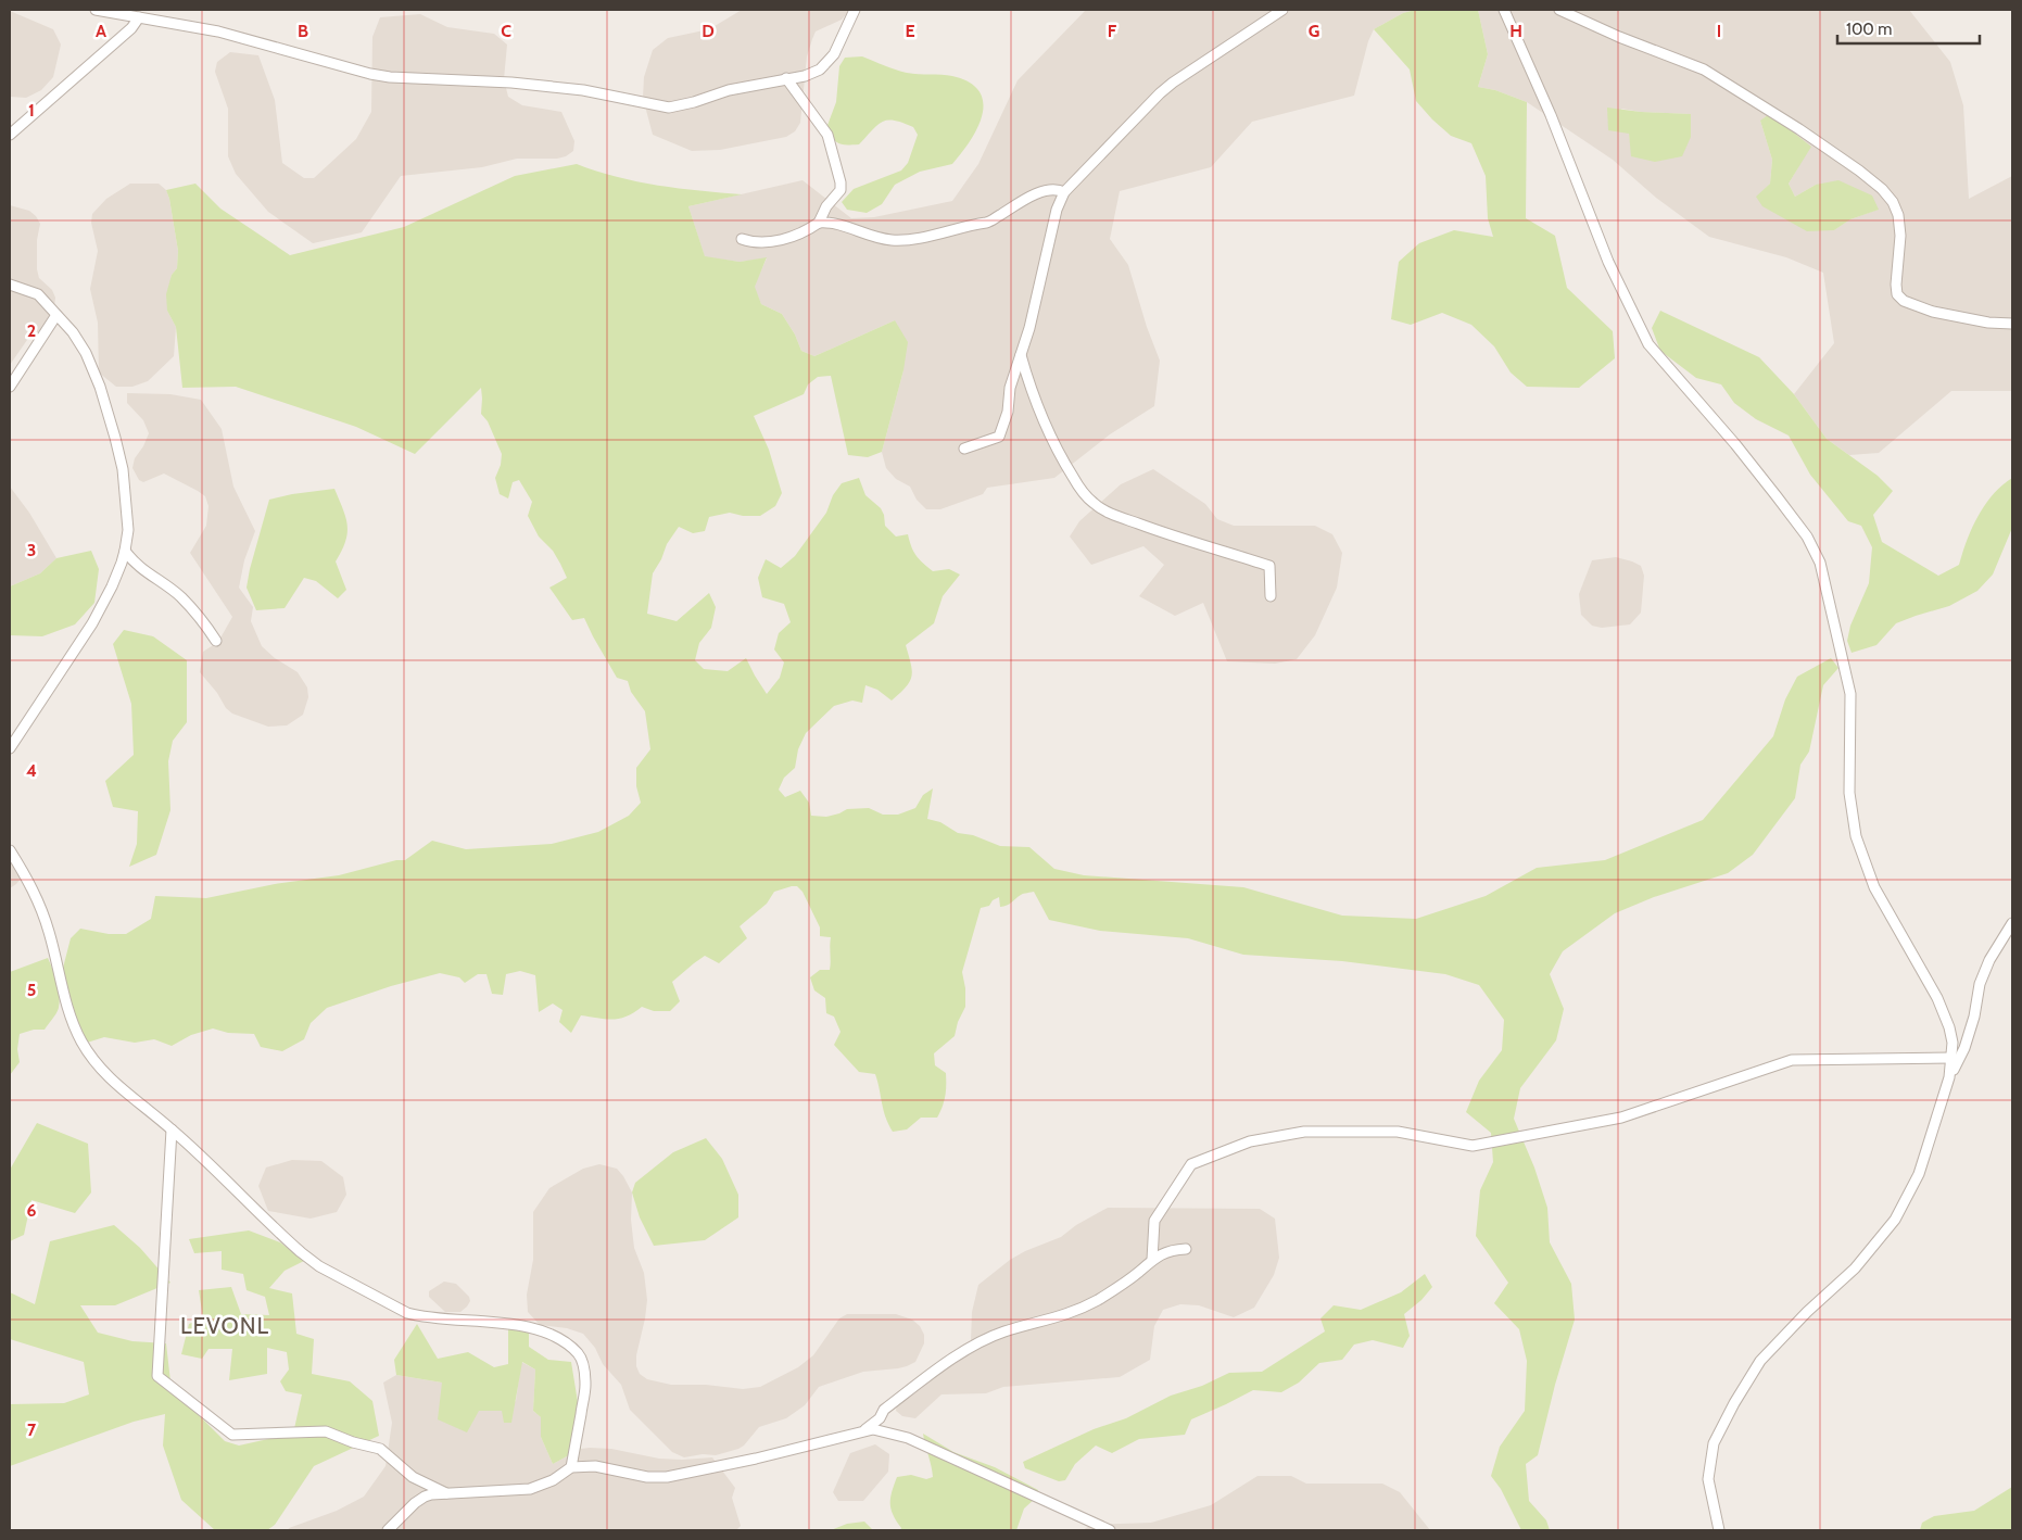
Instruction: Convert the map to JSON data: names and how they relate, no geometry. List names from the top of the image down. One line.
{"districts":["LEVONL"],"scale_bar":"100 m","grid":{"columns":["A","B","C","D","E","F","G","H","I"],"rows":["1","2","3","4","5","6","7"]}}
